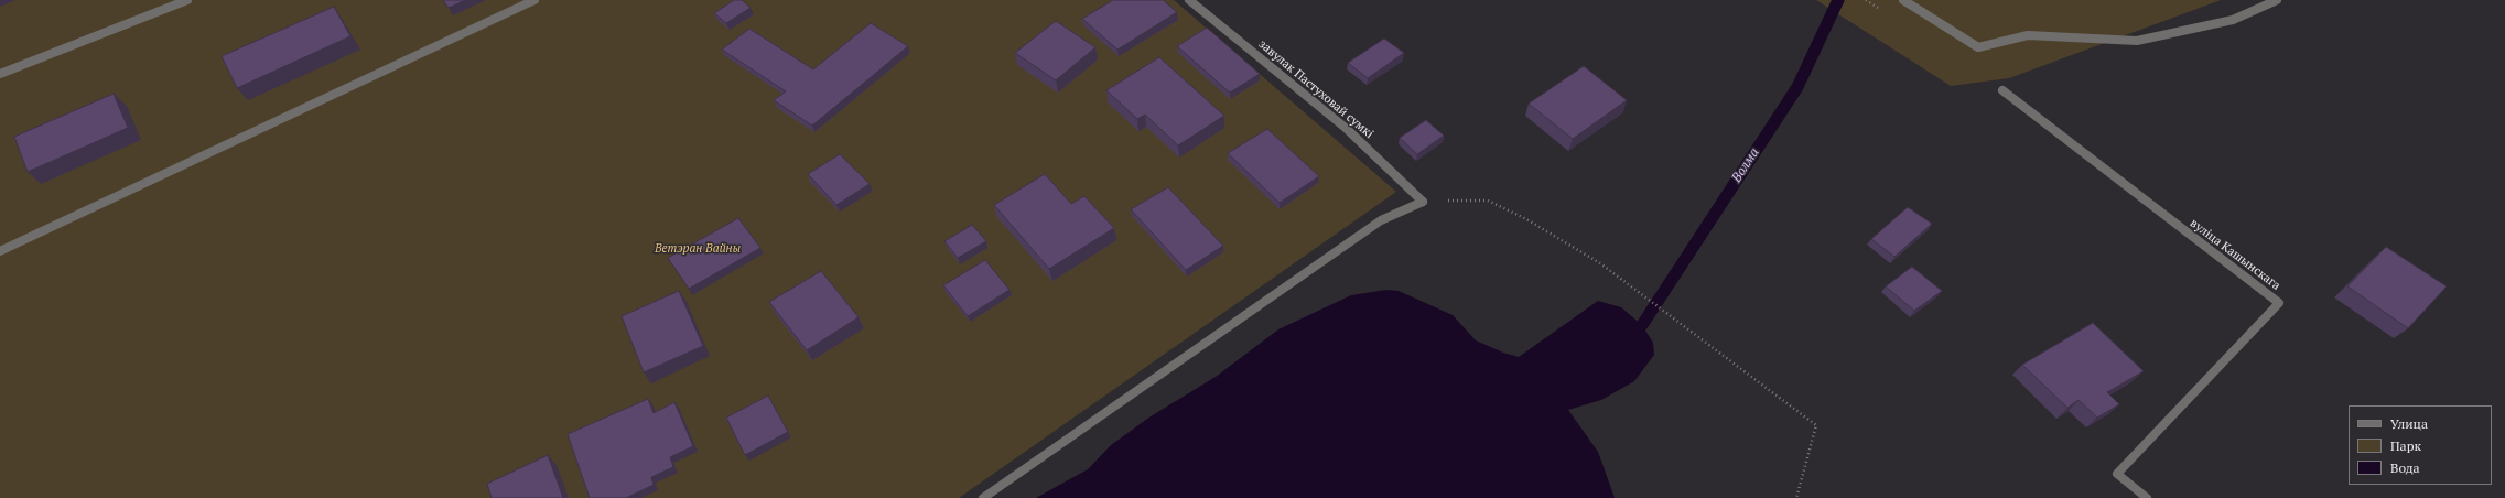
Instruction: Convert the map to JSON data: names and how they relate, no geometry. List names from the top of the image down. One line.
{"streets":{"street":["завулак Пастуховай сумкі","вуліца Кашынскага"]},"water":["Волма"],"parks":["Ветэран Вайны"],"legend":["Улица","Парк","Вода"]}
